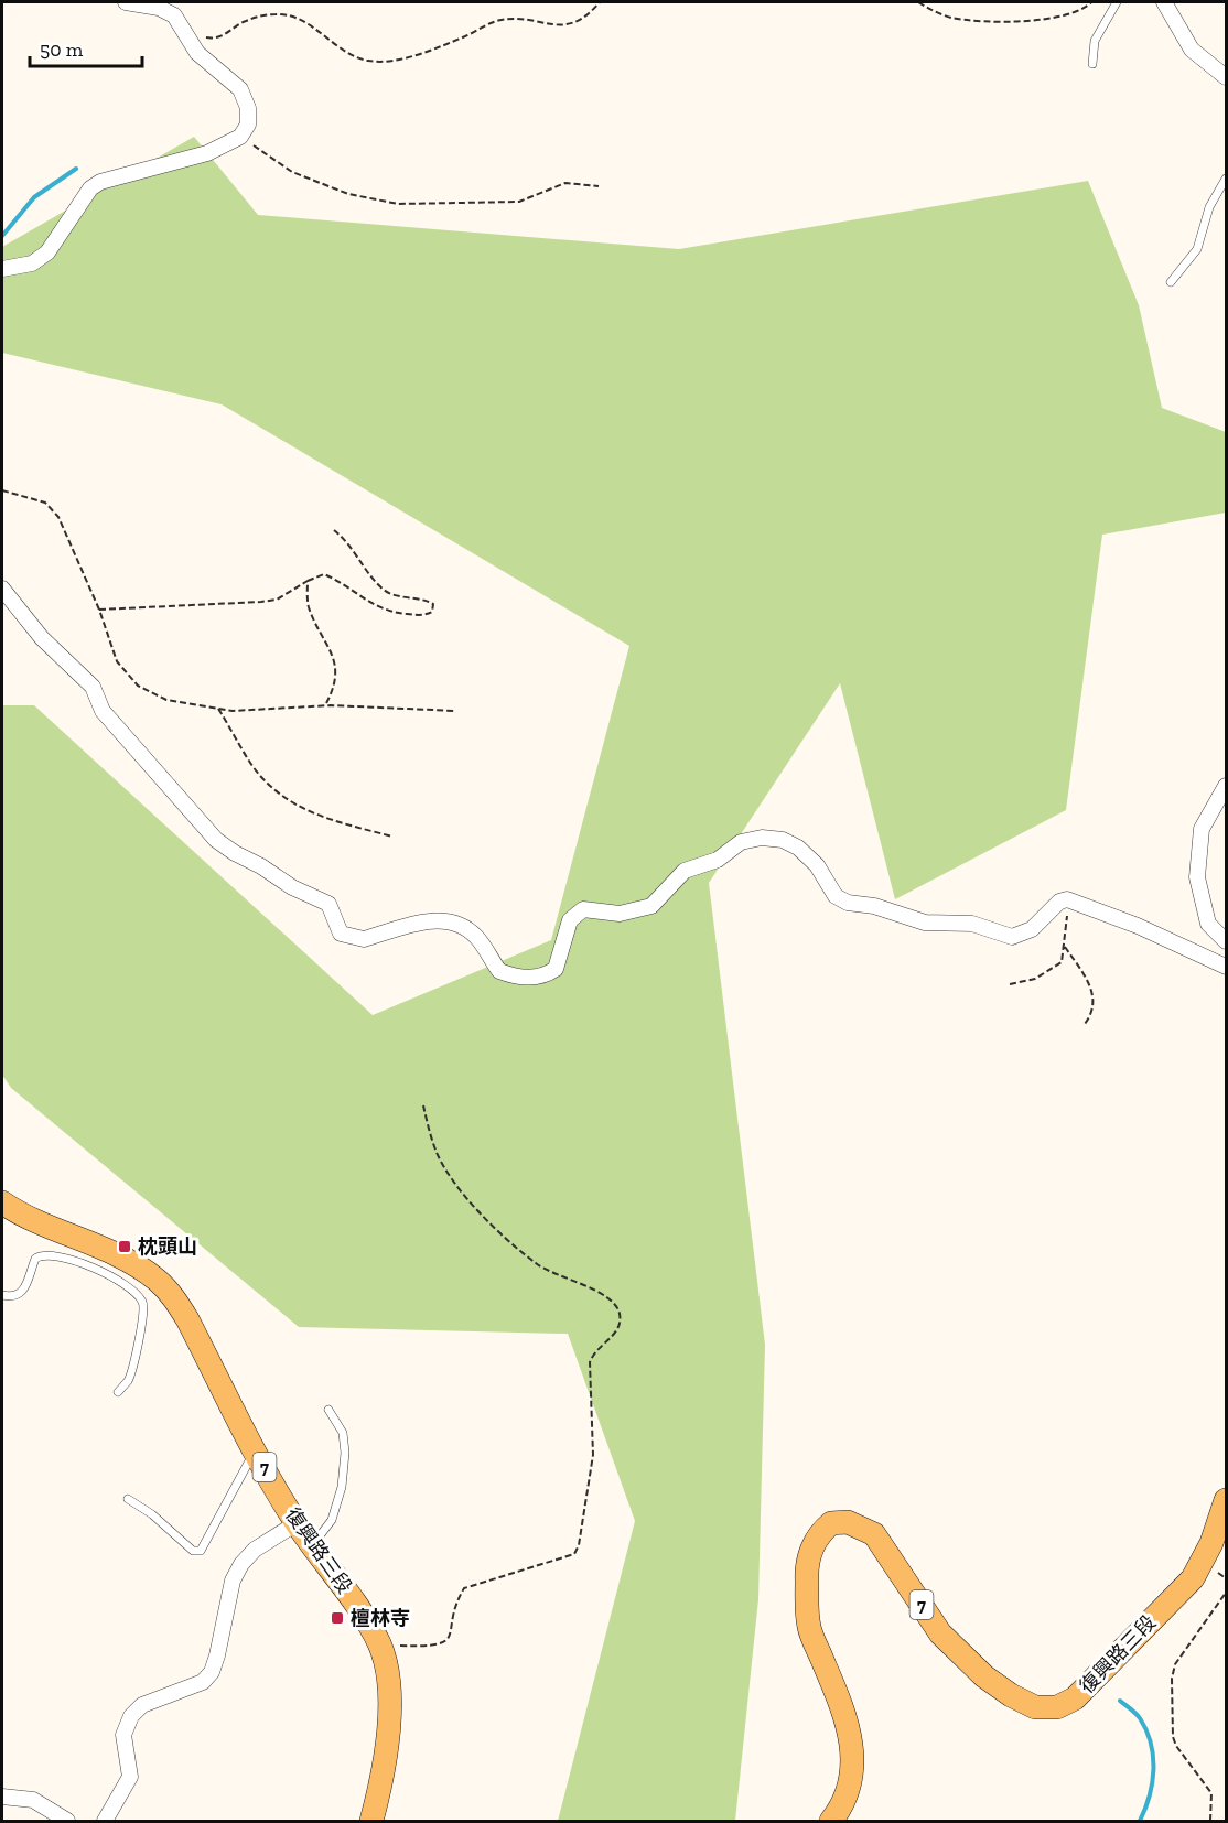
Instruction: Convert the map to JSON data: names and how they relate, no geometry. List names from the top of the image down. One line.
{"streets":{"main road":["7","復興路三段"]},"places":{"transit":["枕頭山","檀林寺"]},"scale_bar":"50 m"}
